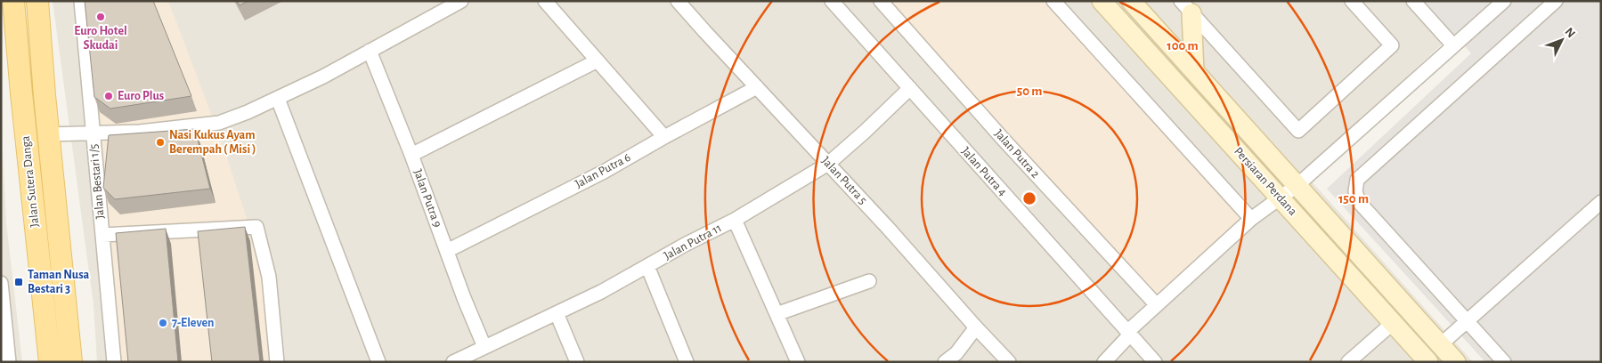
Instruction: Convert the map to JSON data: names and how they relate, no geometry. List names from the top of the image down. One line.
{"streets":{"main road":["Jalan Sutera Danga","Persiaran Perdana"],"street":["Jalan Putra 2","Jalan Putra 6","Jalan Putra 4","Jalan Putra 5","Jalan Bestari 1/5","Jalan Putra 9","Jalan Putra 11"]},"crossings":[["Jalan Putra 6","Jalan Putra 5"],["Jalan Putra 6","Jalan Putra 9"],["Jalan Putra 4","Jalan Putra 11"],["Jalan Putra 5","Jalan Putra 11"],["Jalan Putra 9","Jalan Putra 11"]],"places":{"other":["Euro Hotel Skudai","Euro Plus","Nasi Kukus Ayam Berempah ( Misi )","7-Eleven"],"transit":["Taman Nusa Bestari 3"]},"north":"top right","rings":["100 m","50 m","150 m"]}
